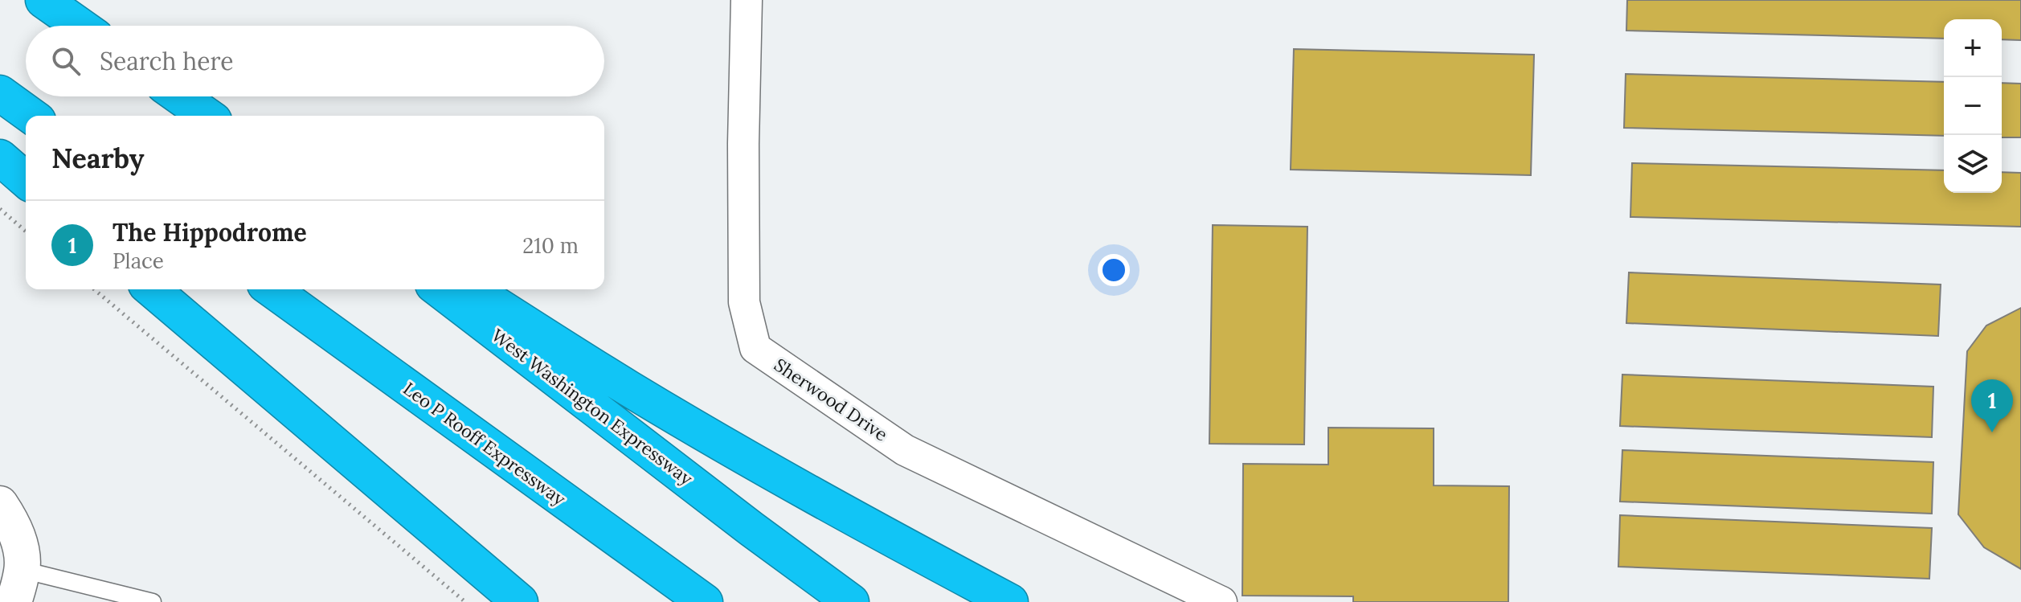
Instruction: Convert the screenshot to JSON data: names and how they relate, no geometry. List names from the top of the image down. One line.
{"streets":{"highway":["West Washington Expressway","Leo P Rooff Expressway"],"street":["Sherwood Drive"]},"page":{"map_buttons":["+","−"],"search":"Search here","heading":"Nearby","list":[{"mark":"1","name":"The Hippodrome","note":"Place","value":"210 m"}],"pins":"1"}}
